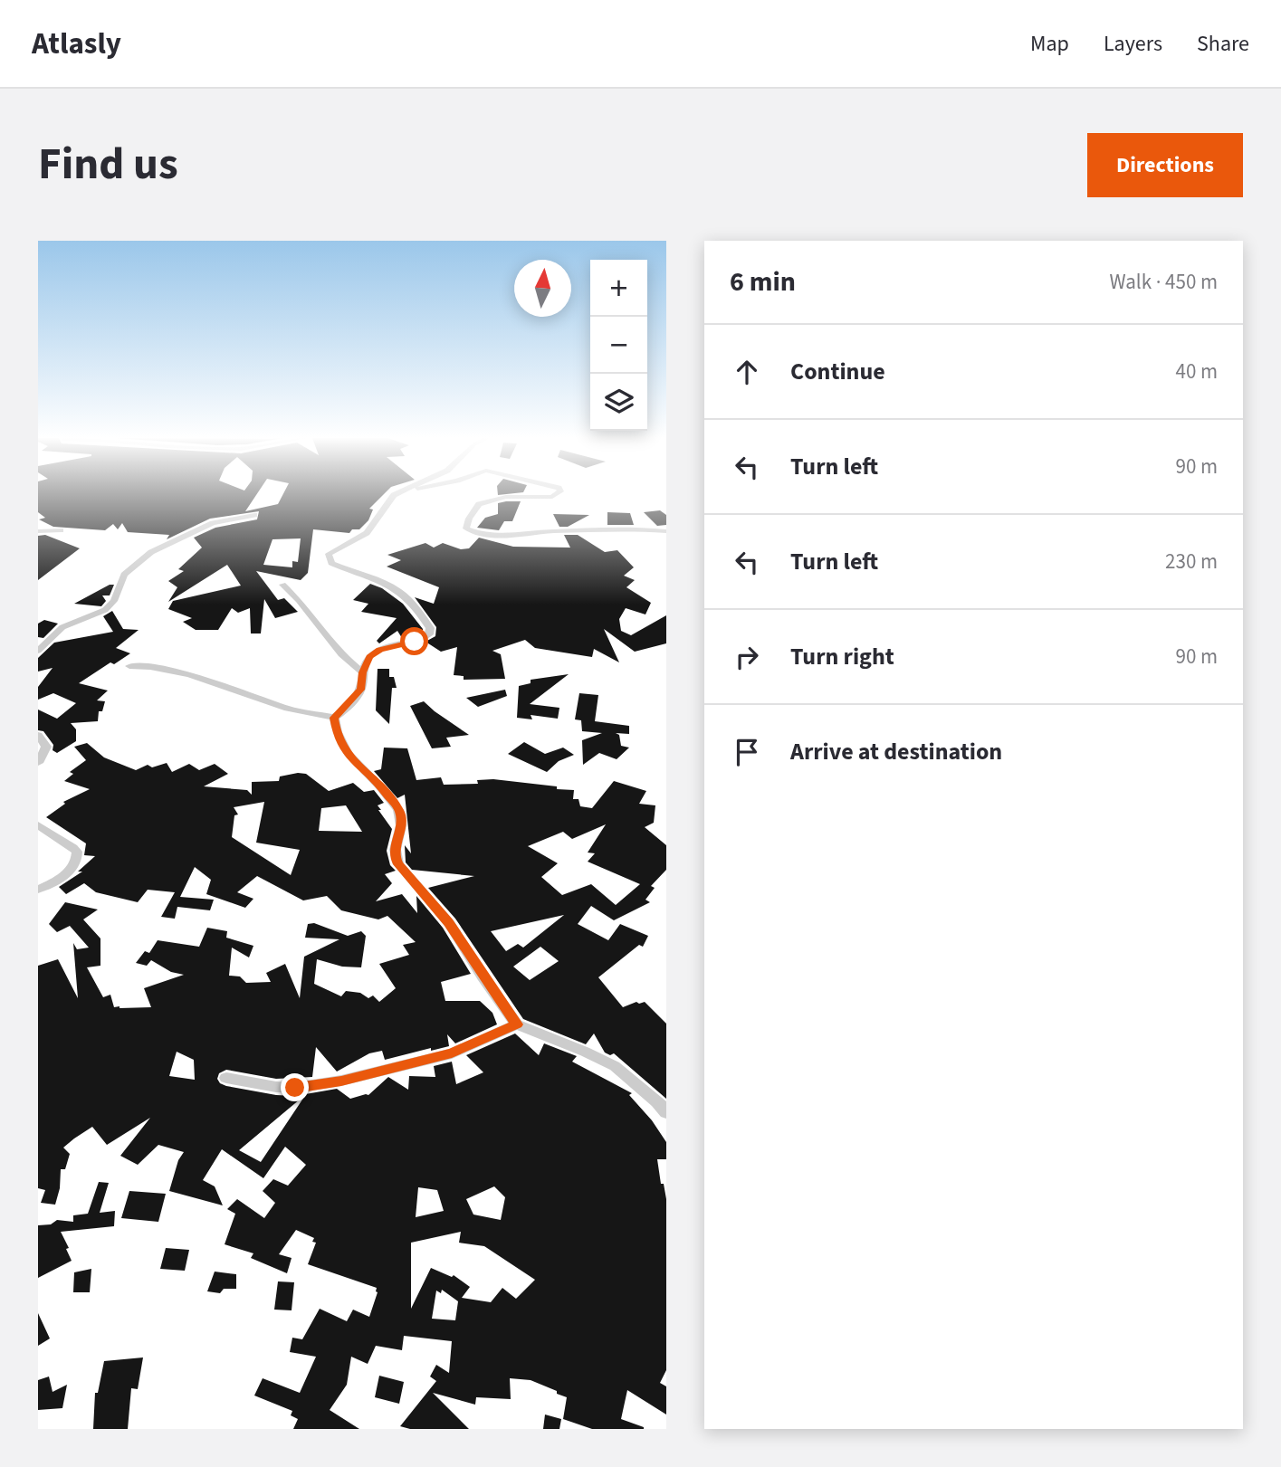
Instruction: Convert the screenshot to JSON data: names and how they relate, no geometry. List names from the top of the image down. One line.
{"north":"top","page":{"header":"Atlasly","nav":["Map","Layers","Share"],"title":"Find us","buttons":"Directions","heading":["6 min","Walk · 450 m"],"map_buttons":["+","−"],"list":[["Continue","40 m"],["Turn left","90 m"],["Turn left","230 m"],["Turn right","90 m"],"Arrive at destination"]}}
